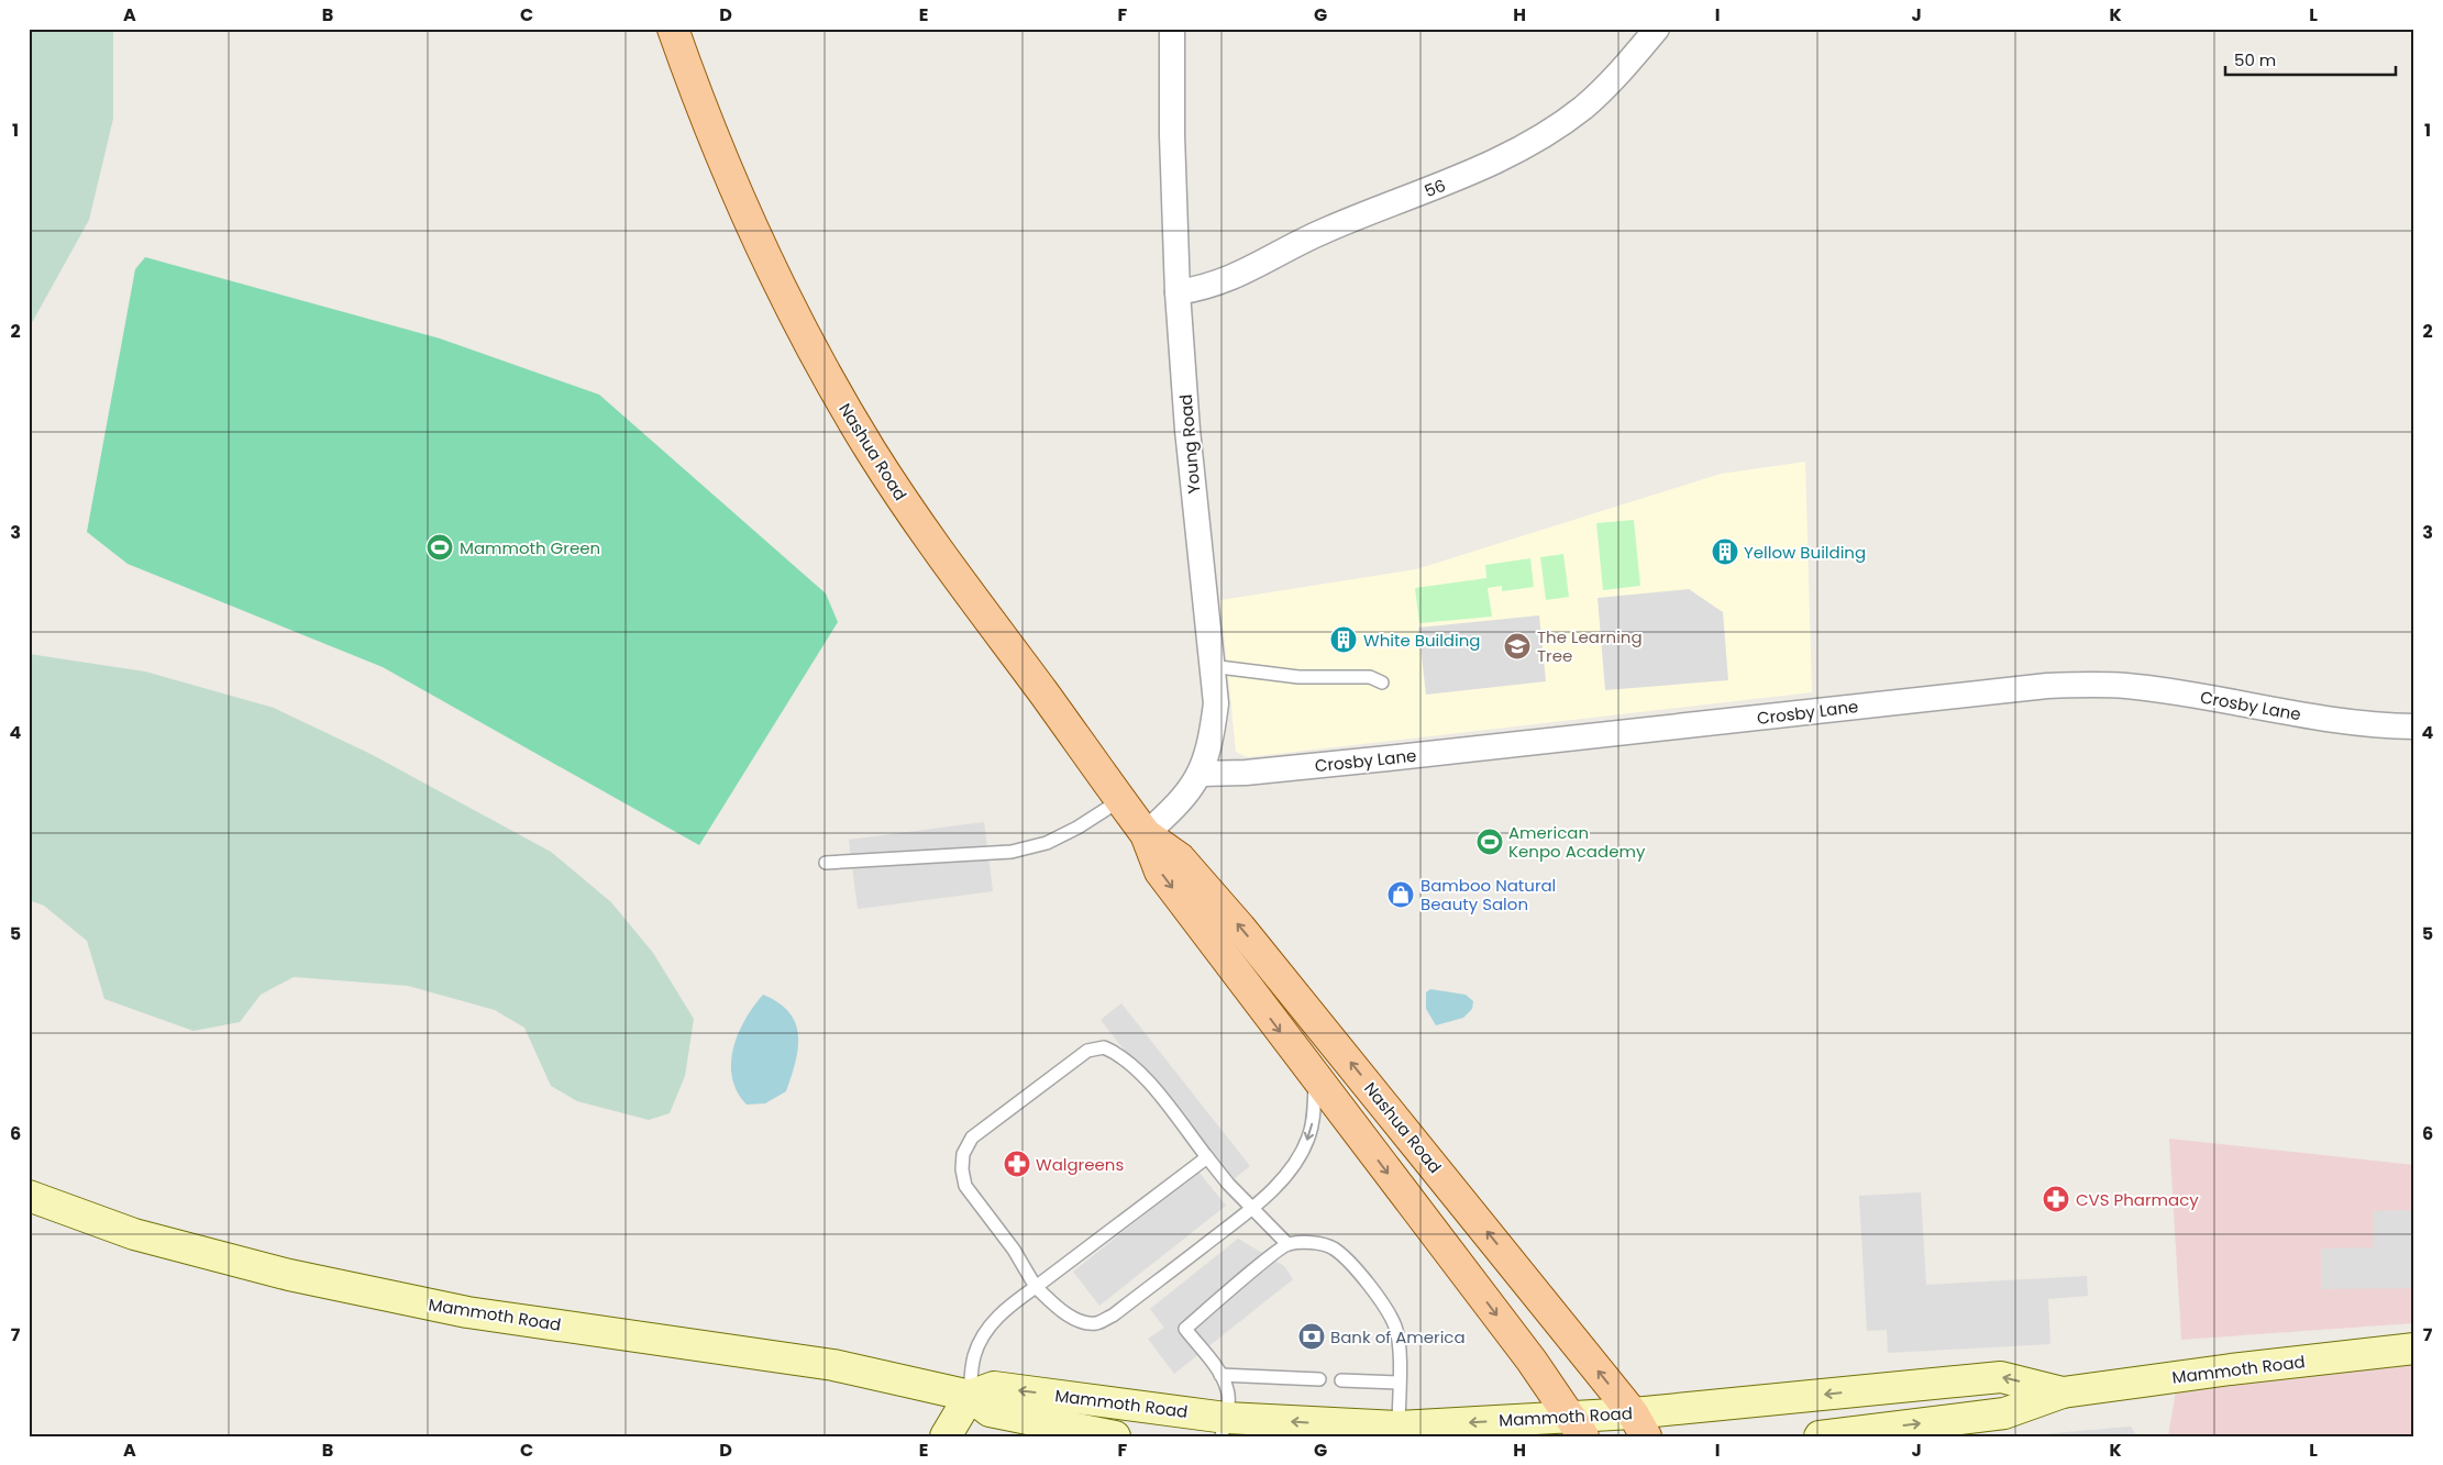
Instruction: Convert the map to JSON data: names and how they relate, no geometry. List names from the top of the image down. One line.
{"streets":{"main road":["Nashua Road","Mammoth Road"],"street":["56","Young Road","Crosby Lane"]},"crossings":[["56","Young Road"],["Young Road","Nashua Road"],["Young Road","Crosby Lane"],["Nashua Road","Mammoth Road"]],"places":{"sports":["Mammoth Green","American Kenpo Academy"],"building":["Yellow Building","White Building"],"school or university":["The Learning Tree"],"shop":["Bamboo Natural Beauty Salon"],"pharmacy":["Walgreens","CVS Pharmacy"],"bank":["Bank of America"]},"scale_bar":"50 m","grid":{"columns":["A","B","C","D","E","F","G","H","I","J","K","L"],"rows":["1","2","3","4","5","6","7"]}}
